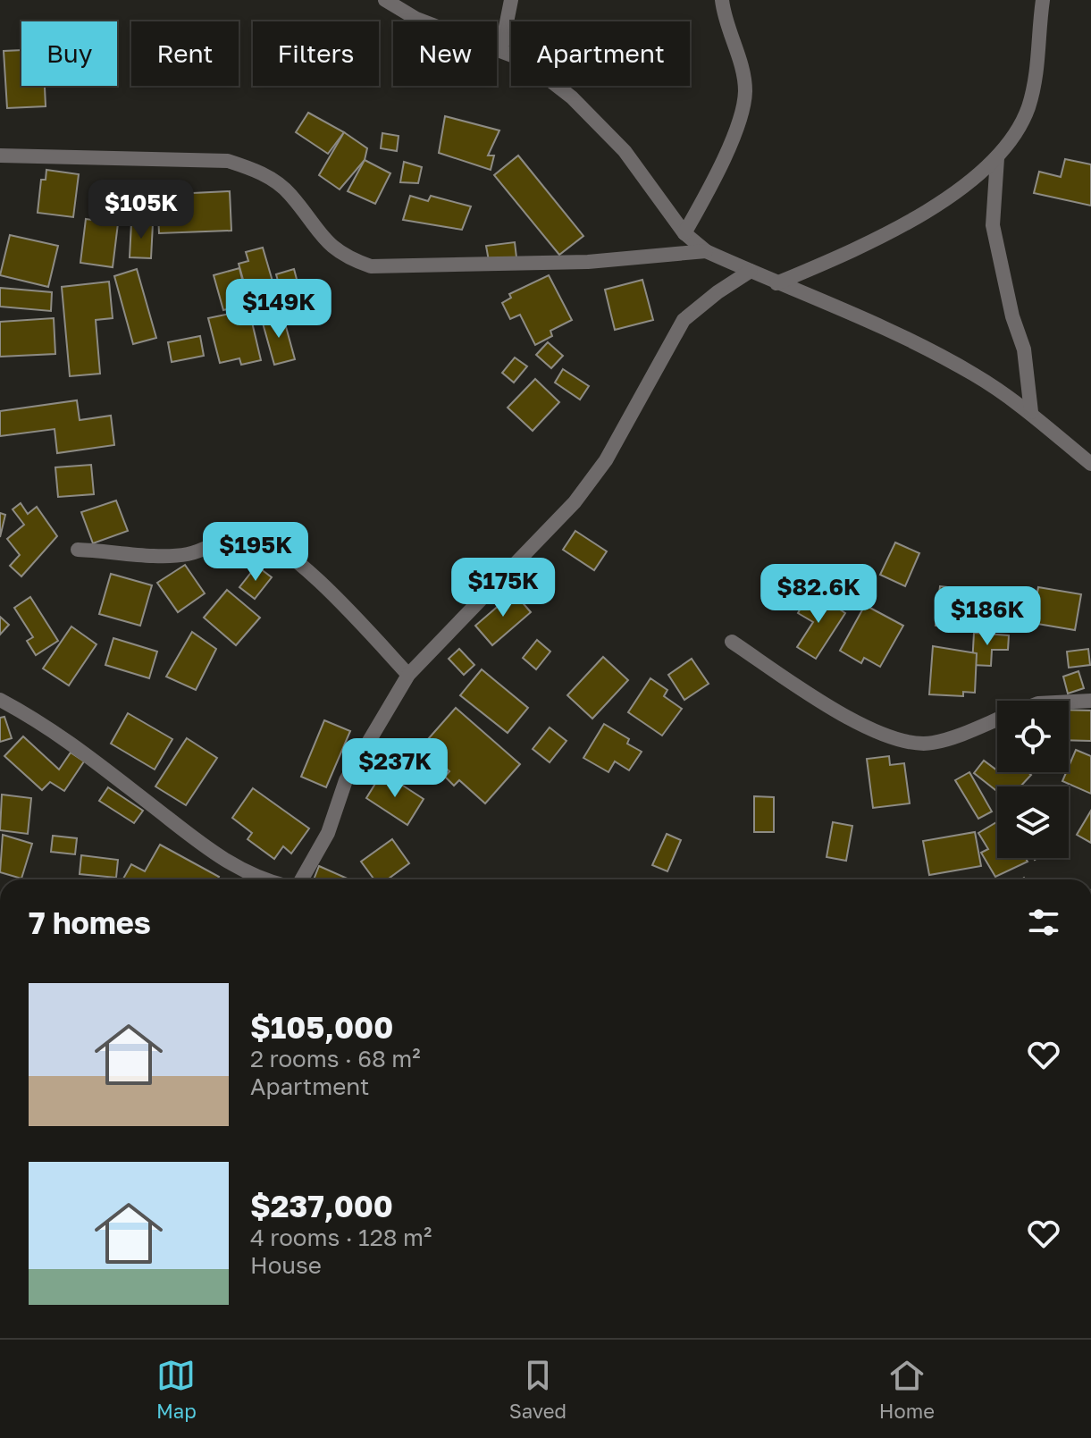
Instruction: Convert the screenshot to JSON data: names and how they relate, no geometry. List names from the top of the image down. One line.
{"page":{"chip":["Buy","Rent","Filters","New","Apartment"],"price":["$105K","$149K","$195K","$175K","$82.6K","$186K","$237K"],"heading":"7 homes","list":[{"name":"$105,000","note":"2 rooms · 68 m² · Apartment"},{"name":"$237,000","note":"4 rooms · 128 m² · House"}],"tabs":["Map","Saved","Home"]}}
